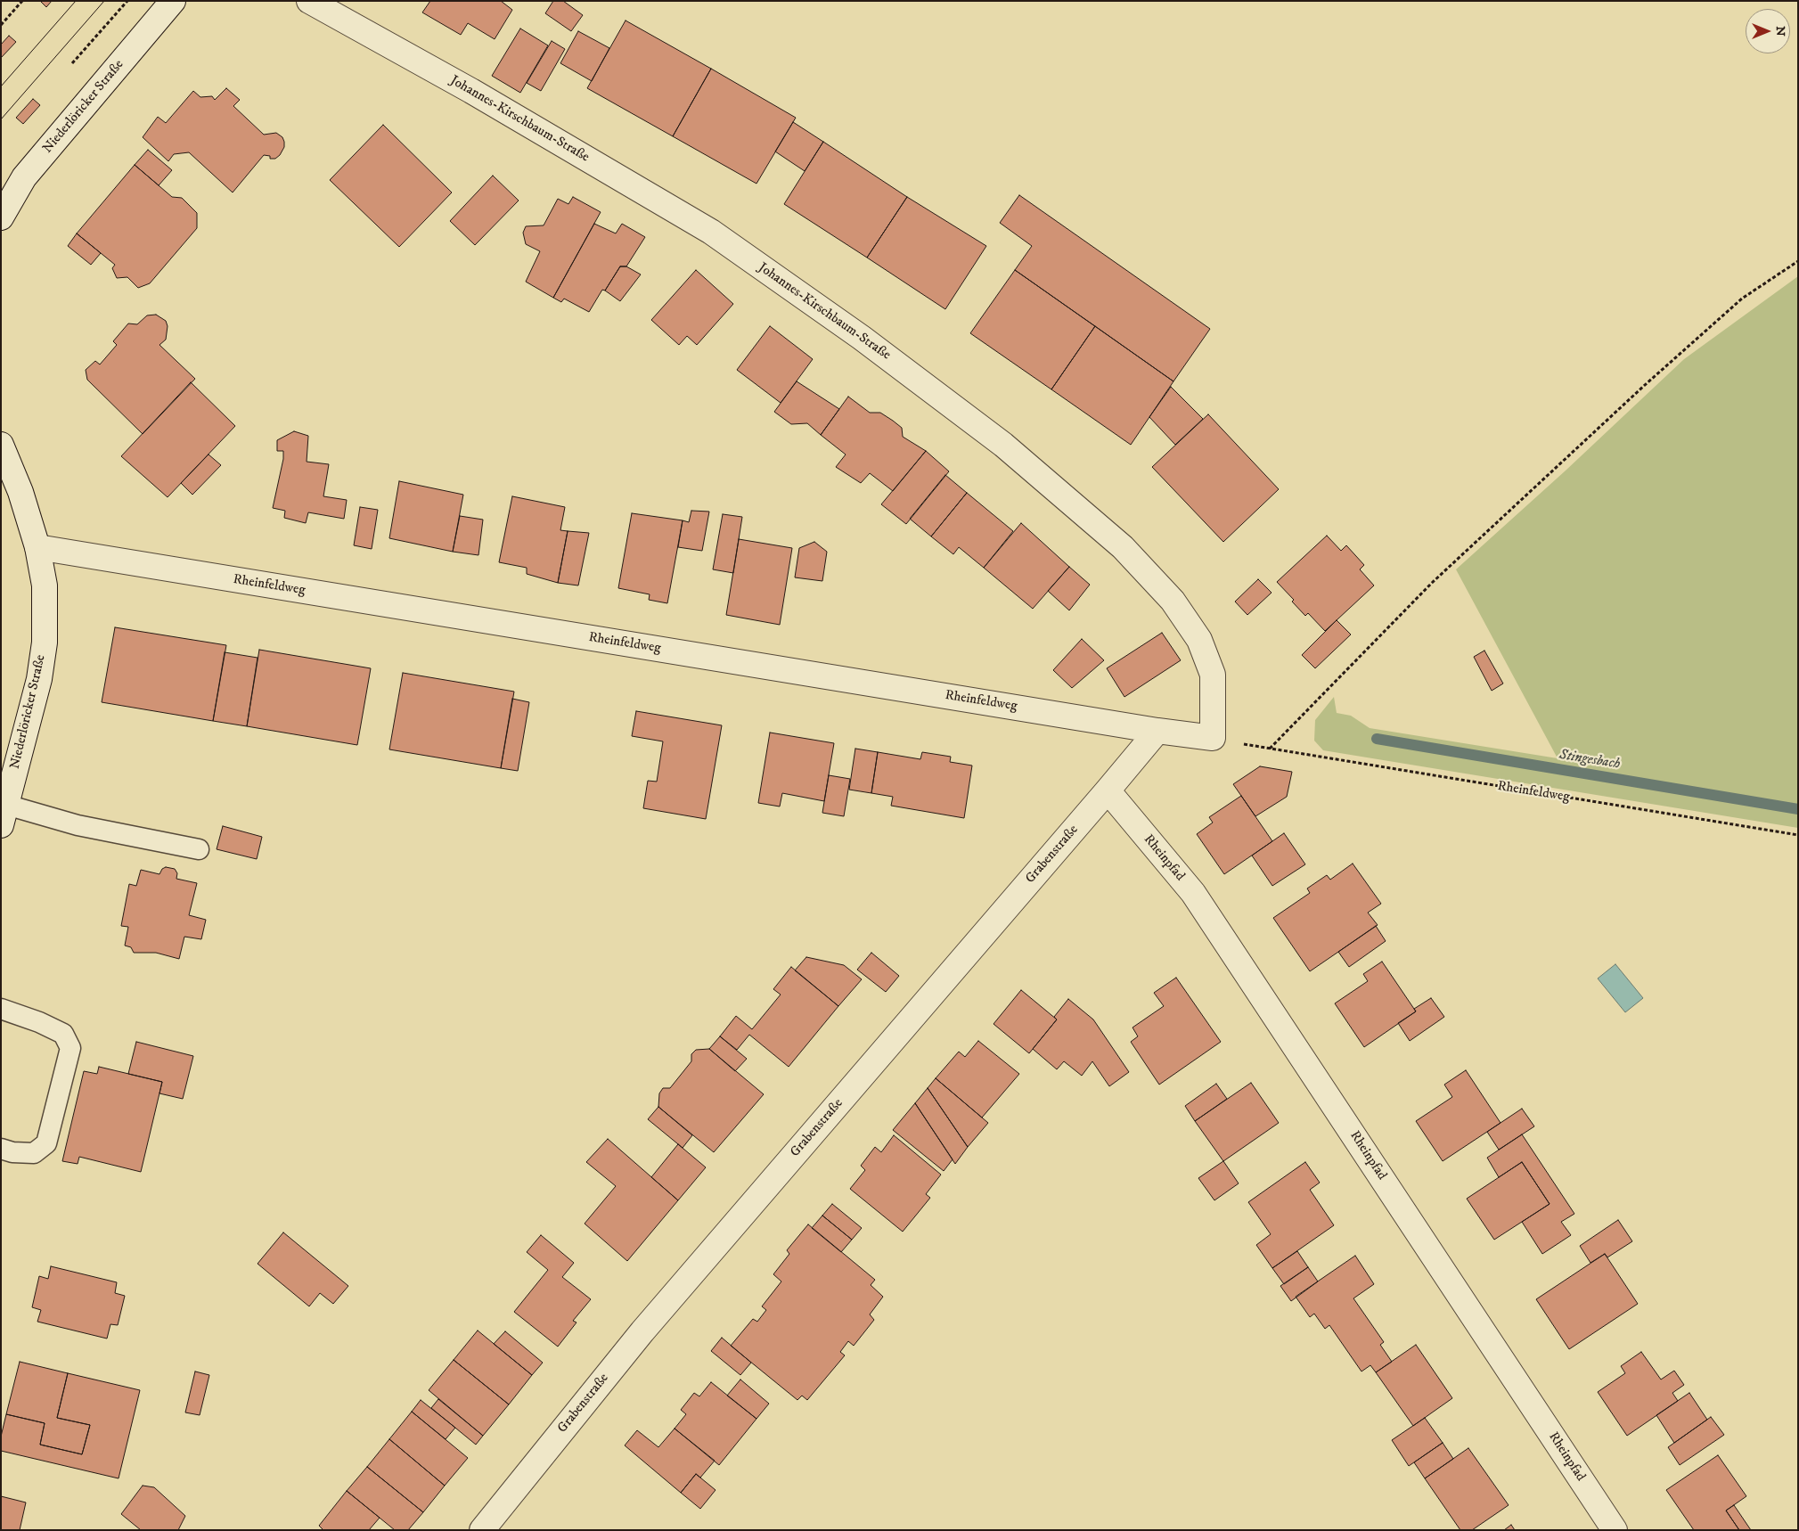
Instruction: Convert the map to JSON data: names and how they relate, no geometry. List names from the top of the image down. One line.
{"streets":{"street":["Niederlöricker Straße","Johannes-Kirschbaum-Straße","Rheinfeldweg","Grabenstraße","Rheinpfad"]},"crossings":[["Niederlöricker Straße","Rheinfeldweg"],["Johannes-Kirschbaum-Straße","Rheinfeldweg"],["Rheinfeldweg","Grabenstraße"],["Grabenstraße","Rheinpfad"]],"water":["Stingesbach"],"north":"right"}
